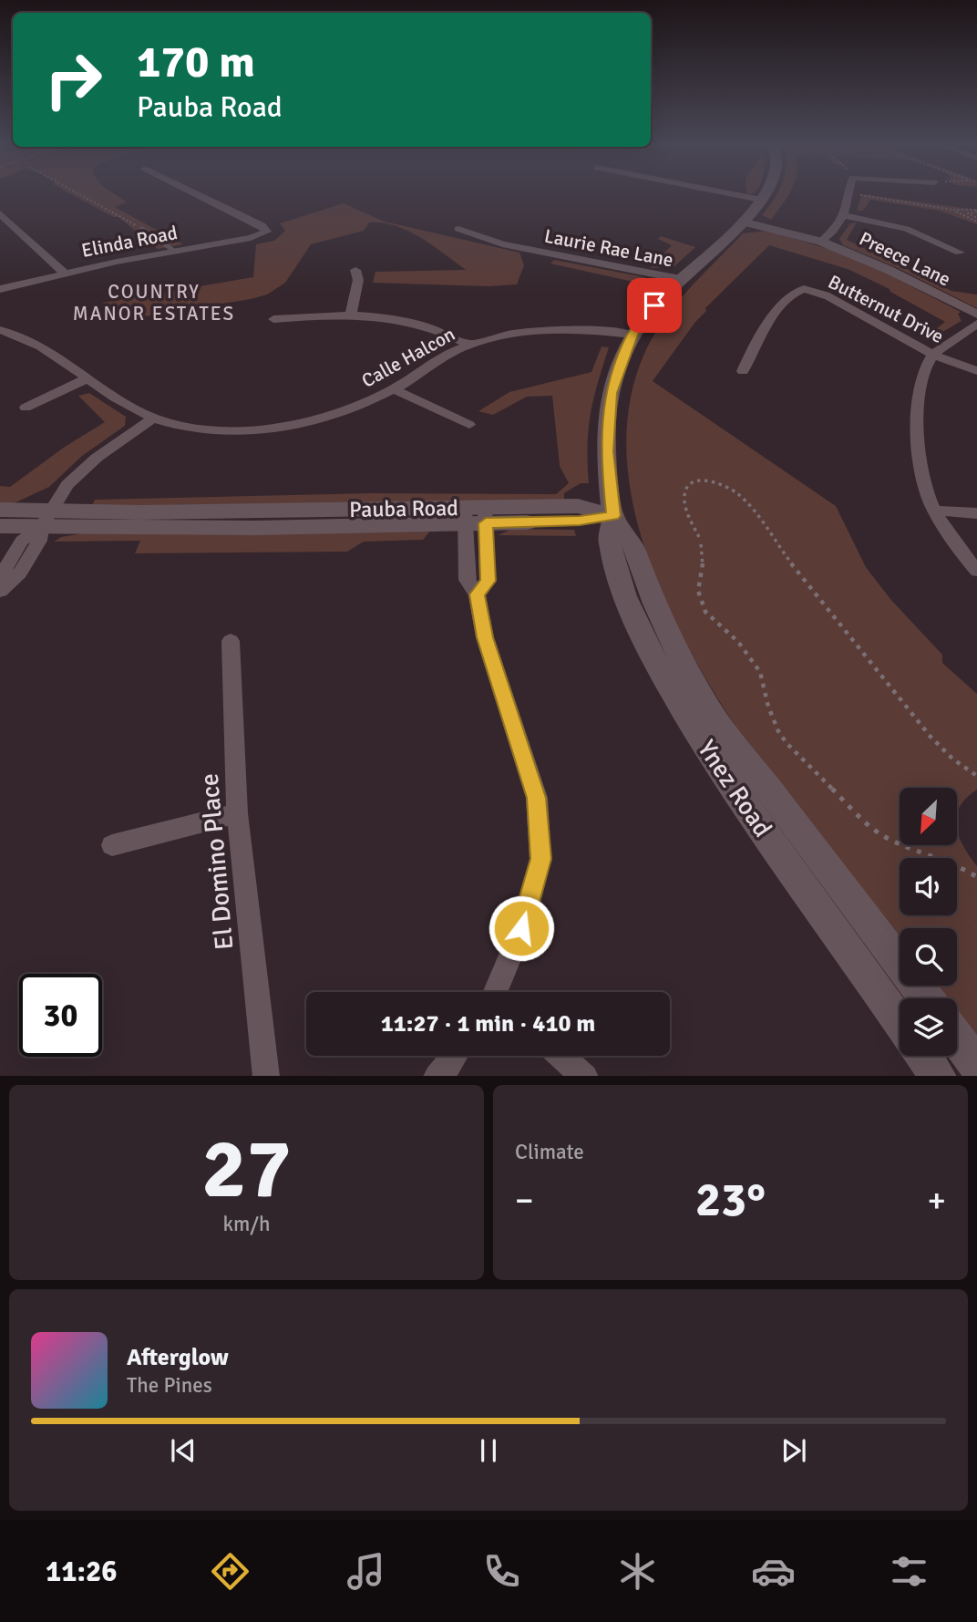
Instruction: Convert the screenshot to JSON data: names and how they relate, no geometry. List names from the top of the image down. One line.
{"streets":{"main road":["Pauba Road","Ynez Road"],"street":["Elinda Road","Laurie Rae Lane","Preece Lane","Butternut Drive","Calle Halcon","El Domino Place"]},"crossings":[["Laurie Rae Lane","Ynez Road"],["Preece Lane","Ynez Road"],["Calle Halcon","Ynez Road"],["Pauba Road","Ynez Road"]],"districts":["COUNTRY MANOR ESTATES"],"north":"bottom left","page":{"turn":["170 m","Pauba Road"],"limit":"30","trip":"11:27 · 1 min · 410 m","tile":[["27","km/h"],"Climate"],"heat":["−","23°","+"],"song":["Afterglow","The Pines"],"tabs":"11:26"}}
